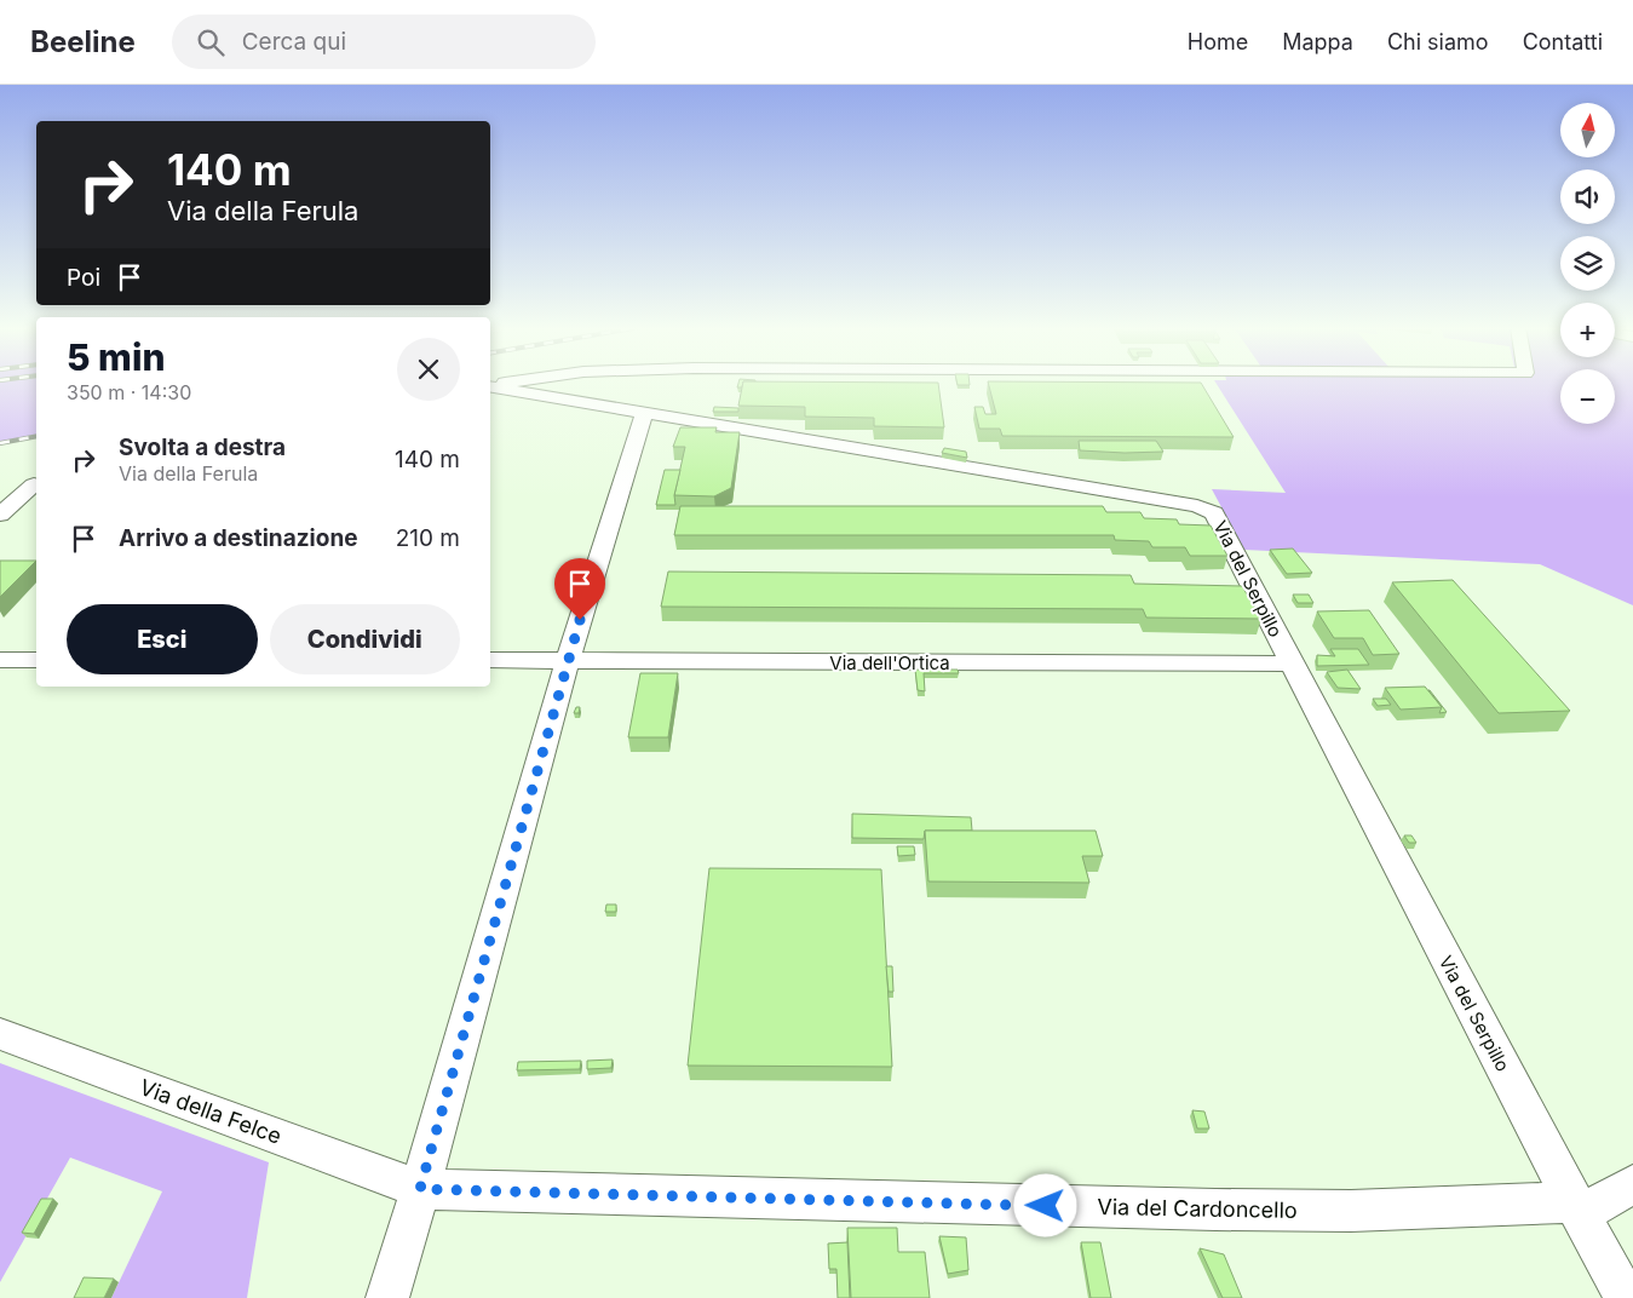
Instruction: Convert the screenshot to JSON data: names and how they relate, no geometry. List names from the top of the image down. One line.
{"streets":{"street":["Via del Serpillo","Via dell'Ortica","Via della Felce","Via del Cardoncello"]},"crossings":[["Via del Serpillo","Via dell'Ortica"],["Via del Serpillo","Via del Cardoncello"],["Via della Felce","Via del Cardoncello"]],"north":"top","page":{"header":"Beeline","search":"Cerca qui","nav":["Home","Mappa","Chi siamo","Contatti"],"map_buttons":["+","−"],"turn":["140 m","Via della Ferula"],"then":"Poi","heading":["5 min","350 m · 14:30"],"list":[{"name":"Svolta a destra","note":"Via della Ferula","value":"140 m"},{"name":"Arrivo a destinazione","value":"210 m"}],"buttons":["Esci","Condividi"]}}
